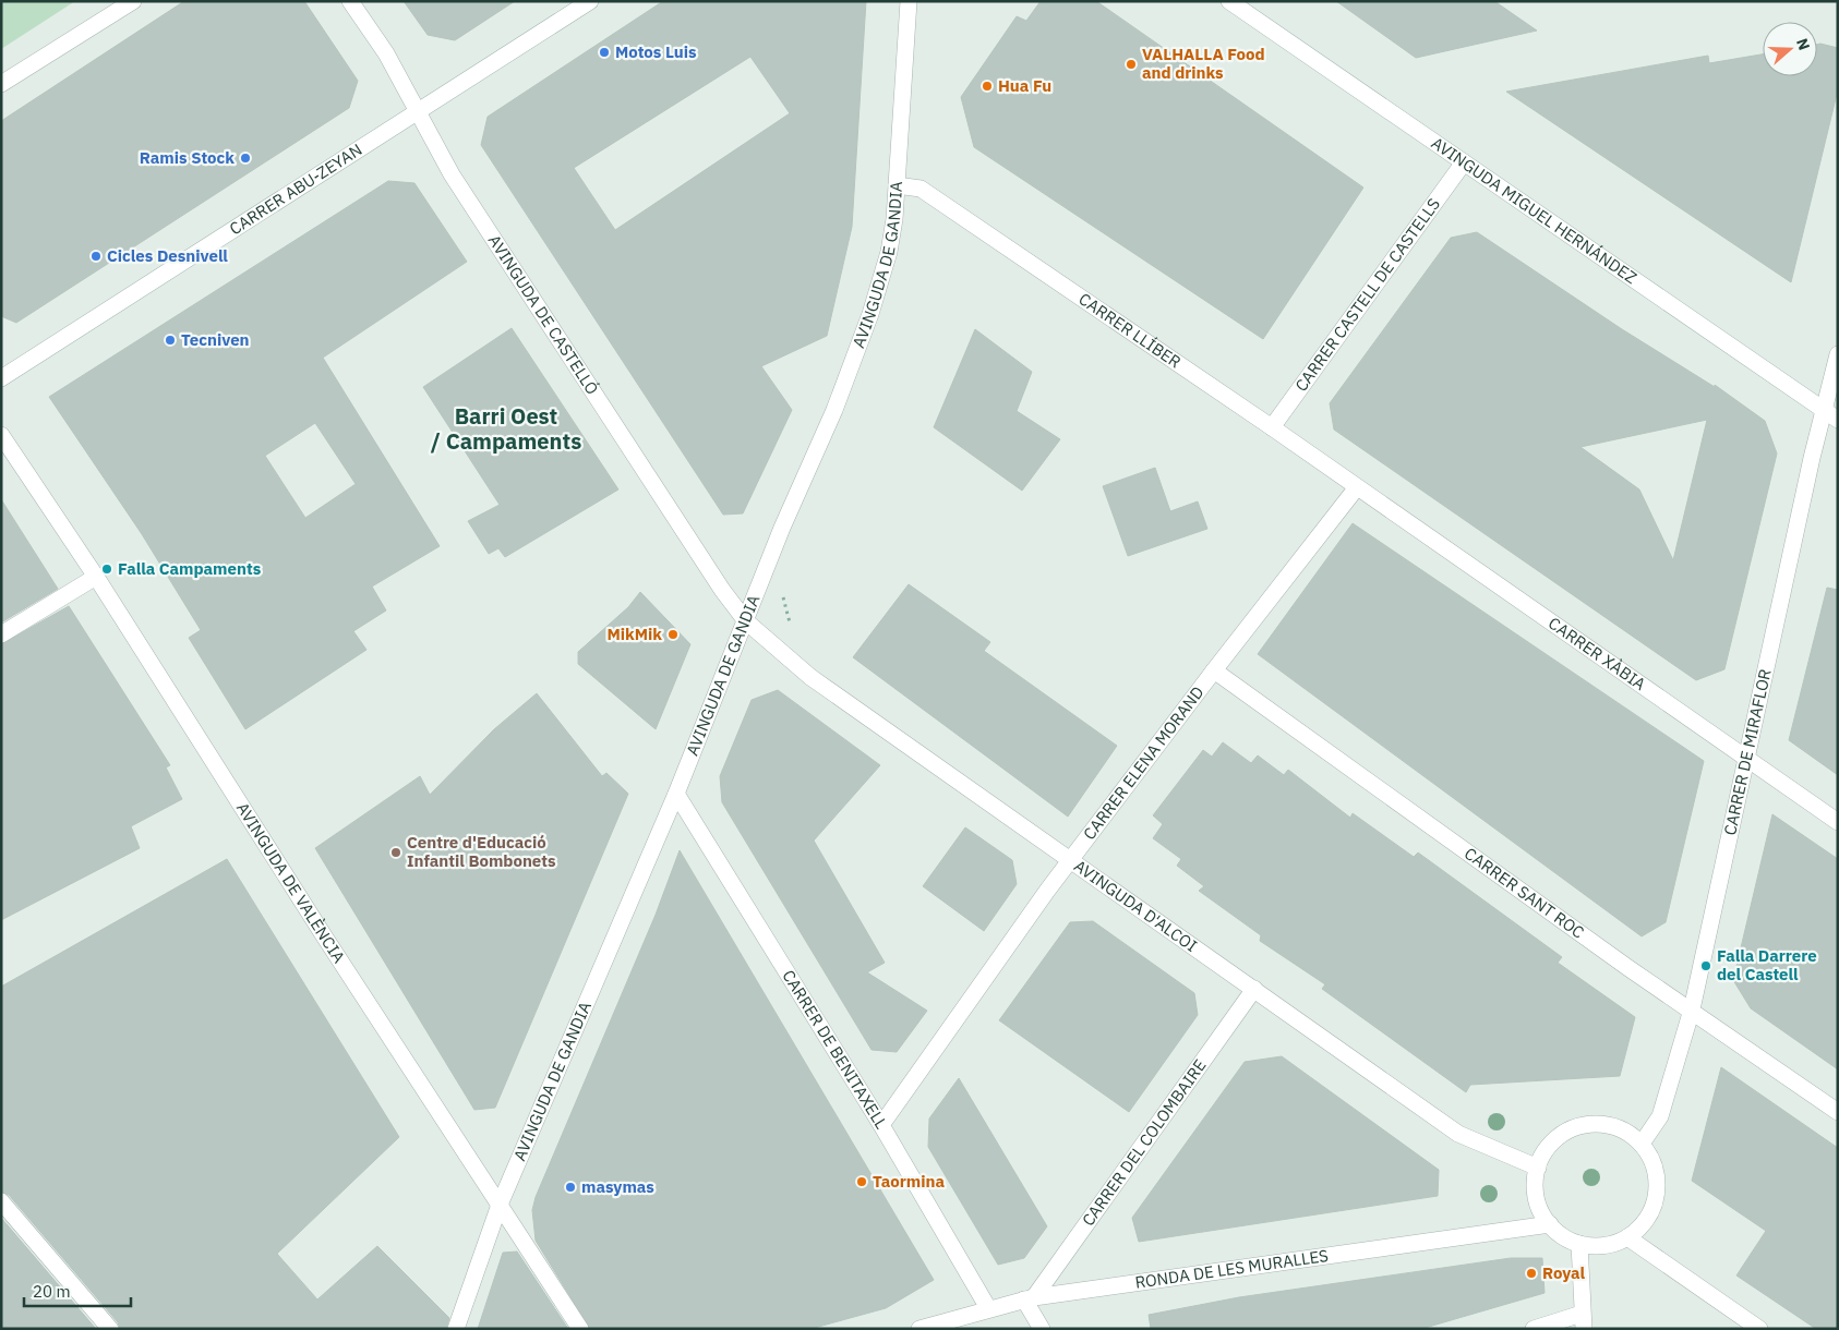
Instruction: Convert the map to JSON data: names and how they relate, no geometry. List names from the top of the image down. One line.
{"streets":{"street":["CARRER ABU-ZEYAN","AVINGUDA MIGUEL HERNÁNDEZ","AVINGUDA DE GANDIA","CARRER CASTELL DE CASTELLS","AVINGUDA DE CASTELLÓ","CARRER LLÍBER","CARRER XÀBIA","CARRER DE MIRAFLOR","CARRER ELENA MORAND","AVINGUDA DE VALÈNCIA","CARRER SANT ROC","AVINGUDA D'ALCOI","CARRER DE BENITAXELL","CARRER DEL COLOMBAIRE","RONDA DE LES MURALLES"]},"crossings":[["CARRER ABU-ZEYAN","AVINGUDA DE CASTELLÓ"],["AVINGUDA MIGUEL HERNÁNDEZ","CARRER CASTELL DE CASTELLS"],["AVINGUDA MIGUEL HERNÁNDEZ","CARRER DE MIRAFLOR"],["AVINGUDA DE GANDIA","AVINGUDA DE CASTELLÓ"],["AVINGUDA DE GANDIA","CARRER LLÍBER"],["AVINGUDA DE GANDIA","AVINGUDA DE VALÈNCIA"],["AVINGUDA DE GANDIA","AVINGUDA D'ALCOI"],["AVINGUDA DE GANDIA","CARRER DE BENITAXELL"],["CARRER CASTELL DE CASTELLS","CARRER LLÍBER"],["AVINGUDA DE CASTELLÓ","AVINGUDA D'ALCOI"],["CARRER LLÍBER","CARRER XÀBIA"],["CARRER LLÍBER","CARRER ELENA MORAND"],["CARRER XÀBIA","CARRER DE MIRAFLOR"],["CARRER XÀBIA","CARRER ELENA MORAND"],["CARRER DE MIRAFLOR","CARRER SANT ROC"],["CARRER DE MIRAFLOR","AVINGUDA D'ALCOI"],["CARRER DE MIRAFLOR","RONDA DE LES MURALLES"],["CARRER ELENA MORAND","CARRER SANT ROC"],["CARRER ELENA MORAND","AVINGUDA D'ALCOI"],["CARRER ELENA MORAND","CARRER DE BENITAXELL"],["AVINGUDA D'ALCOI","CARRER DEL COLOMBAIRE"],["AVINGUDA D'ALCOI","RONDA DE LES MURALLES"],["CARRER DE BENITAXELL","RONDA DE LES MURALLES"],["CARRER DEL COLOMBAIRE","RONDA DE LES MURALLES"]],"districts":["Barri Oest / Campaments"],"places":["Motos Luis","VALHALLA Food and drinks","Hua Fu","Ramis Stock","Cicles Desnivell","Tecniven","Falla Campaments","MikMik","Centre d'Educació Infantil Bombonets","Falla Darrere del Castell","Taormina","masymas","Royal"],"scale_bar":"20 m","north":"right"}
